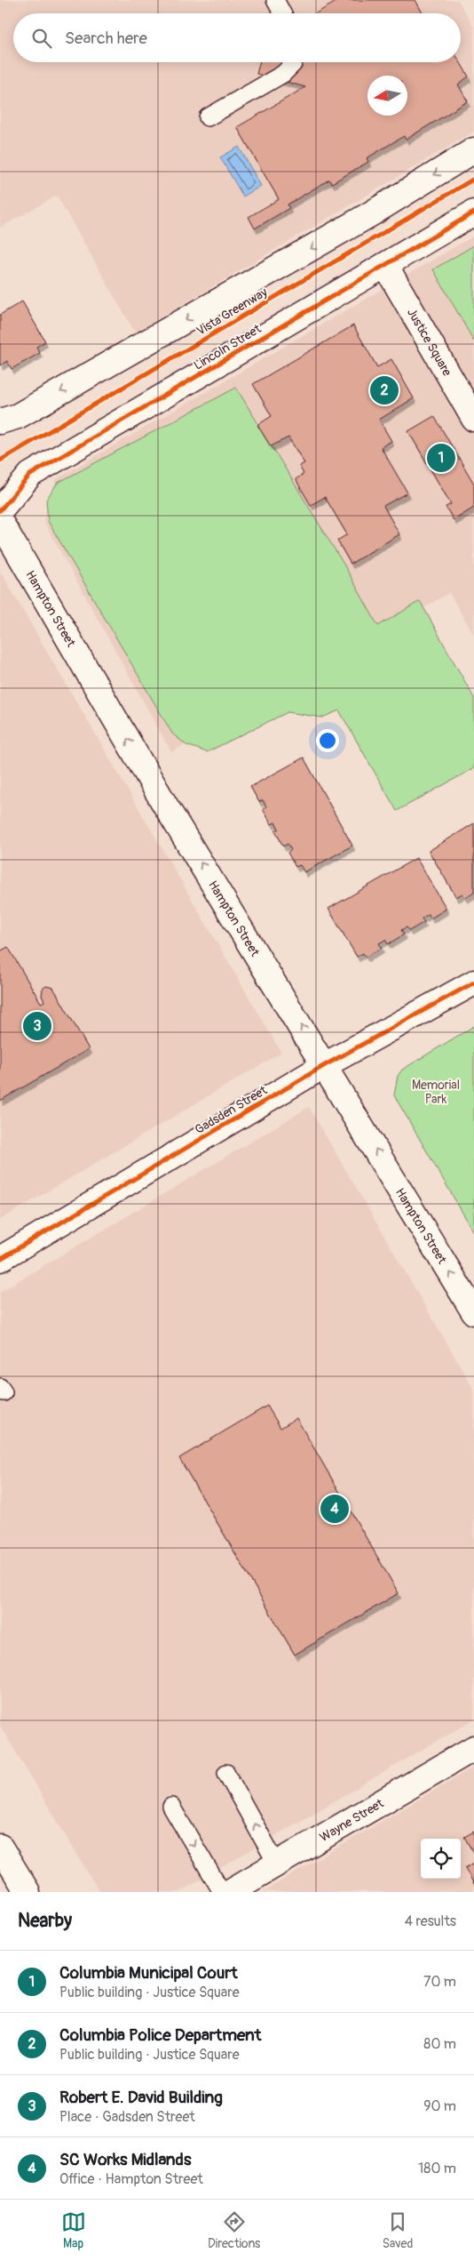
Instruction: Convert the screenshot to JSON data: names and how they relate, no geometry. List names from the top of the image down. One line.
{"streets":{"street":["Justice Square","Lincoln Street","Hampton Street","Gadsden Street","Wayne Street"],"cycle path":["Vista Greenway"]},"crossings":[["Justice Square","Lincoln Street"],["Hampton Street","Gadsden Street"]],"one_way":["Hampton Street"],"parks":["Memorial Park"],"north":"left","page":{"search":"Search here","pins":["2","1","3","4"],"heading":["Nearby","4 results"],"list":[{"mark":"1","name":"Columbia Municipal Court","note":"Public building · Justice Square","value":"70 m"},{"mark":"2","name":"Columbia Police Department","note":"Public building · Justice Square","value":"80 m"},{"mark":"3","name":"Robert E. David Building","note":"Place · Gadsden Street","value":"90 m"},{"mark":"4","name":"SC Works Midlands","note":"Office · Hampton Street","value":"180 m"}],"nav":["Map","Directions","Saved"]}}
